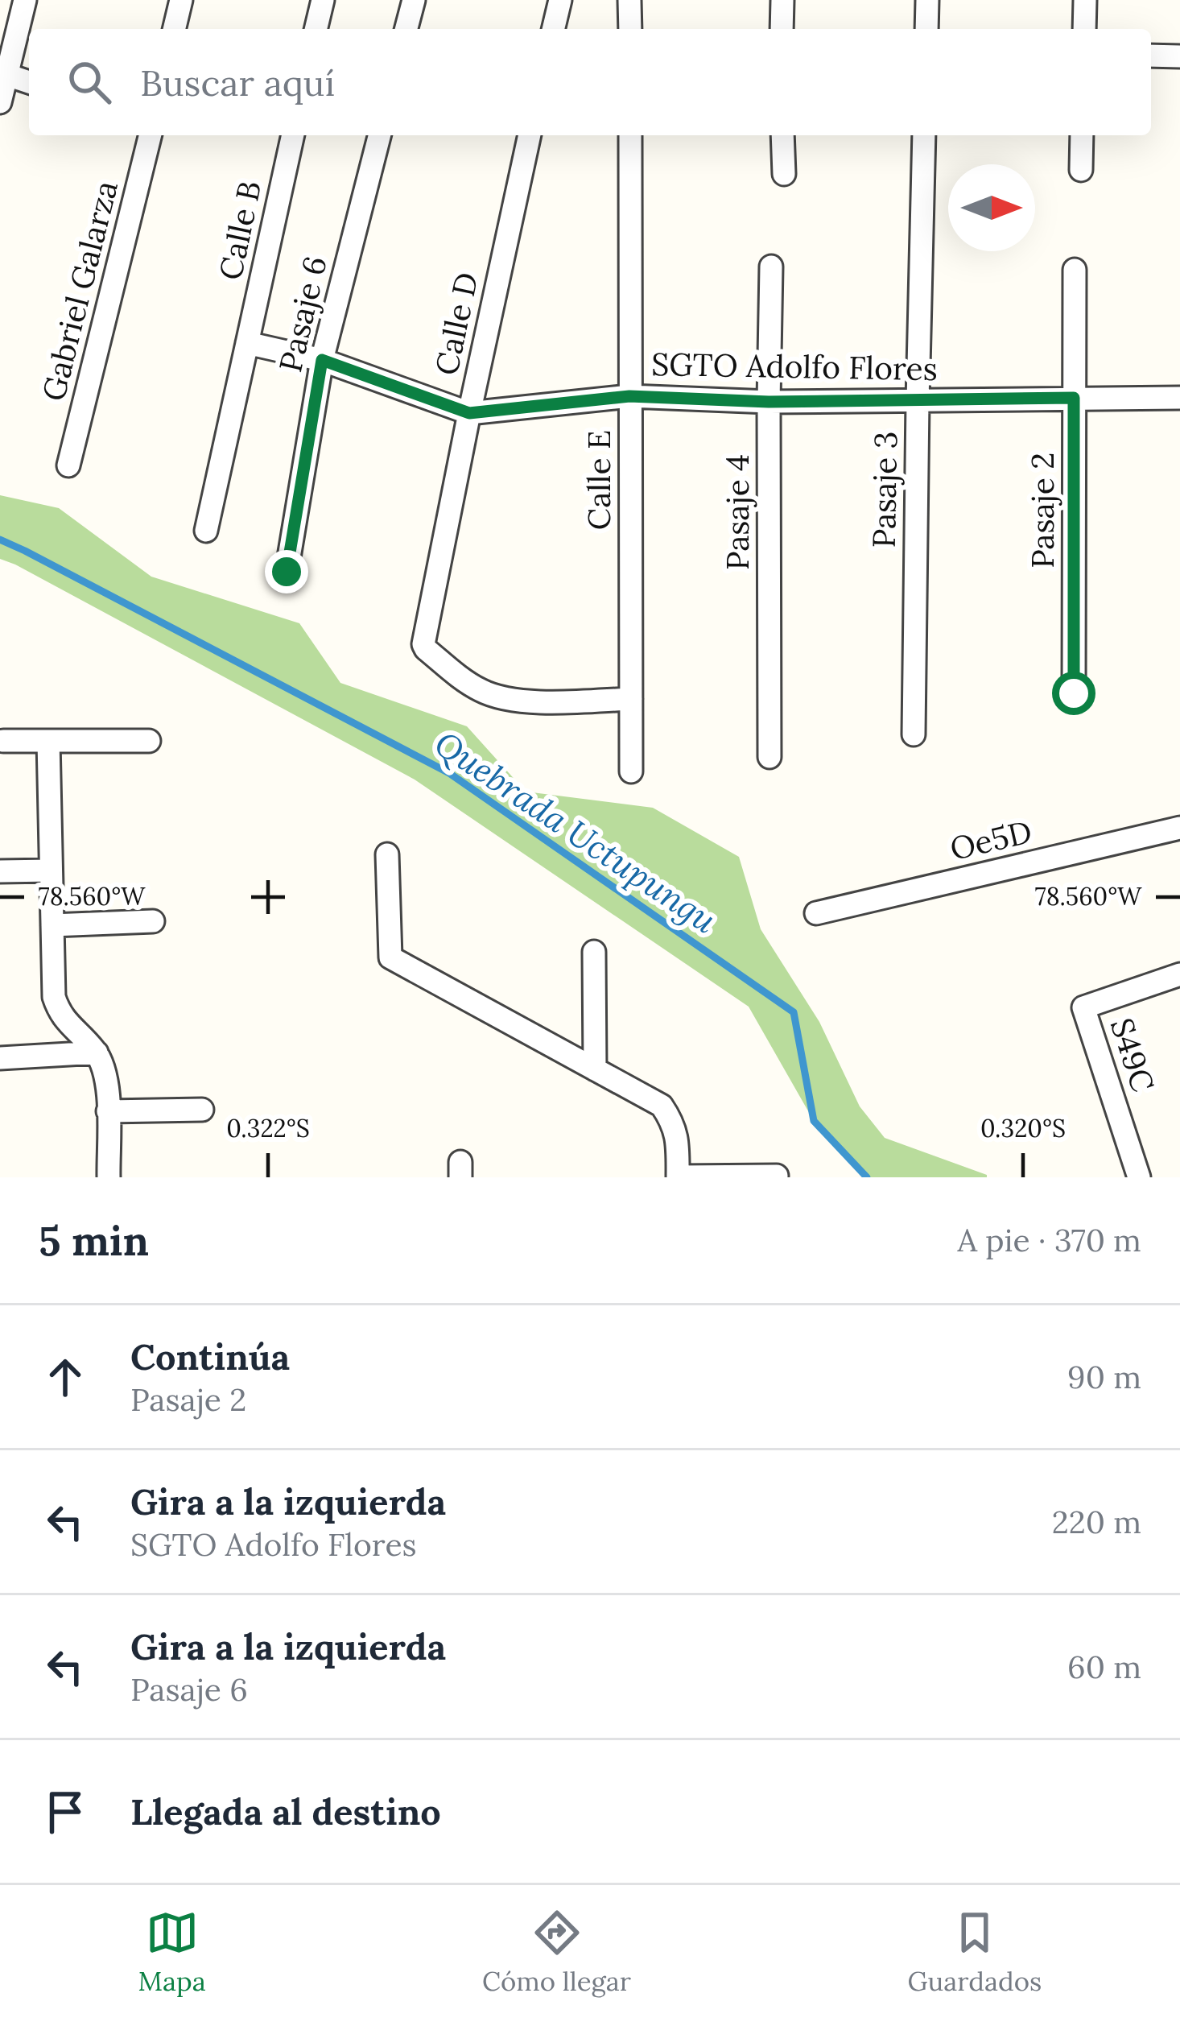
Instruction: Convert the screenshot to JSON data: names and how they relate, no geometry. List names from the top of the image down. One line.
{"streets":{"street":["Calle B","Gabriel Galarza","Pasaje 6","Calle D","SGTO Adolfo Flores","Calle E","Pasaje 3","Pasaje 2","Pasaje 4","Oe5D","S49C"]},"crossings":[["Calle B","SGTO Adolfo Flores"],["Pasaje 6","SGTO Adolfo Flores"],["Calle D","SGTO Adolfo Flores"],["Calle D","Calle E"],["SGTO Adolfo Flores","Calle E"],["SGTO Adolfo Flores","Pasaje 3"],["SGTO Adolfo Flores","Pasaje 2"],["SGTO Adolfo Flores","Pasaje 4"]],"water":["Quebrada Uctupungu"],"north":"right","page":{"search":"Buscar aquí","heading":["5 min","A pie · 370 m"],"list":[["Continúa","Pasaje 2","90 m"],["Gira a la izquierda","SGTO Adolfo Flores","220 m"],["Gira a la izquierda","Pasaje 6","60 m"],"Llegada al destino"],"nav":["Mapa","Cómo llegar","Guardados"]},"coordinates":["78.560°W","0.322°S","0.320°S"]}
